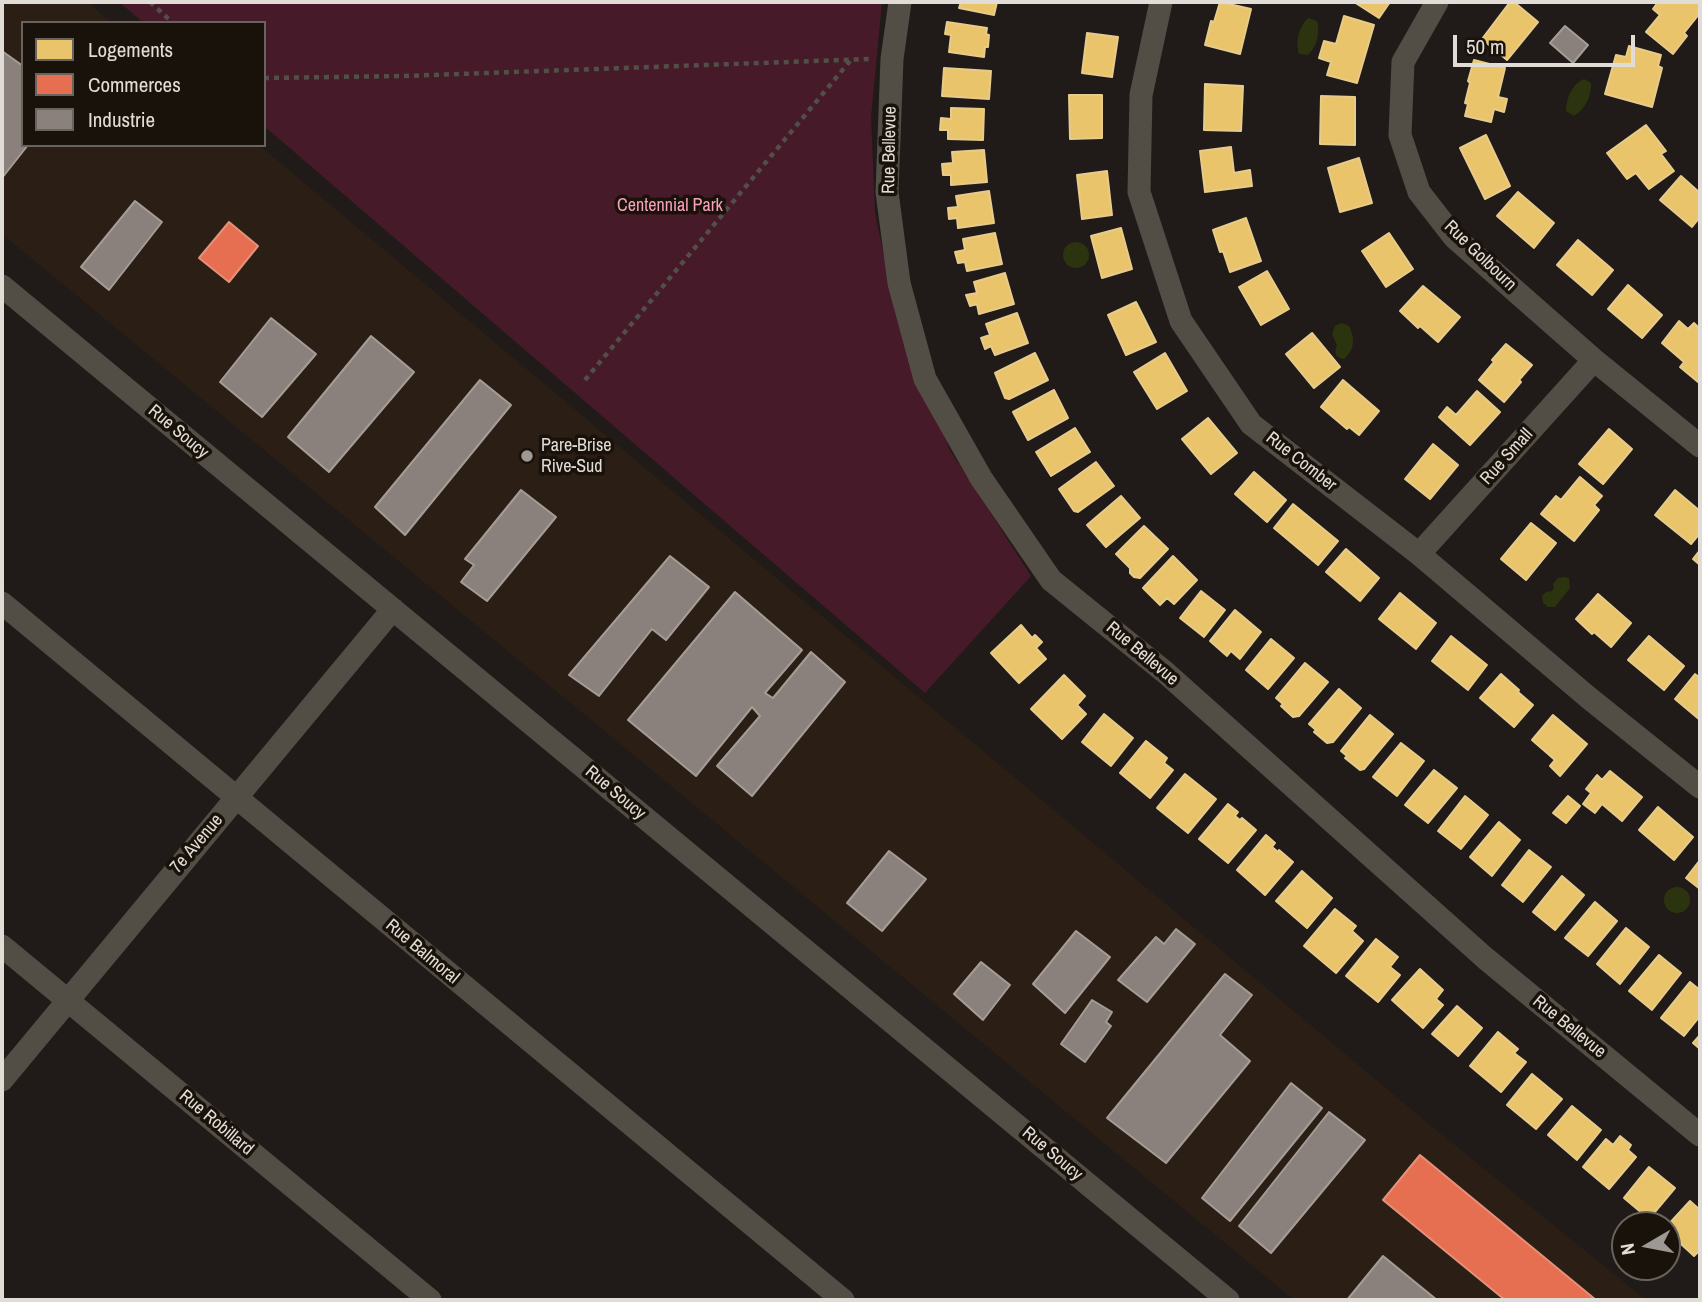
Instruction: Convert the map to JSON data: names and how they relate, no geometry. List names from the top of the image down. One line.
{"streets":{"street":["Rue Bellevue","Rue Golbourn","Rue Soucy","Rue Small","Rue Comber","7e Avenue","Rue Balmoral","Rue Robillard"]},"crossings":[["Rue Golbourn","Rue Small"],["Rue Soucy","7e Avenue"],["Rue Small","Rue Comber"],["7e Avenue","Rue Balmoral"],["7e Avenue","Rue Robillard"]],"parks":["Centennial Park"],"places":["Pare-Brise Rive-Sud"],"legend":["Logements","Commerces","Industrie"],"scale_bar":"50 m","north":"left"}
